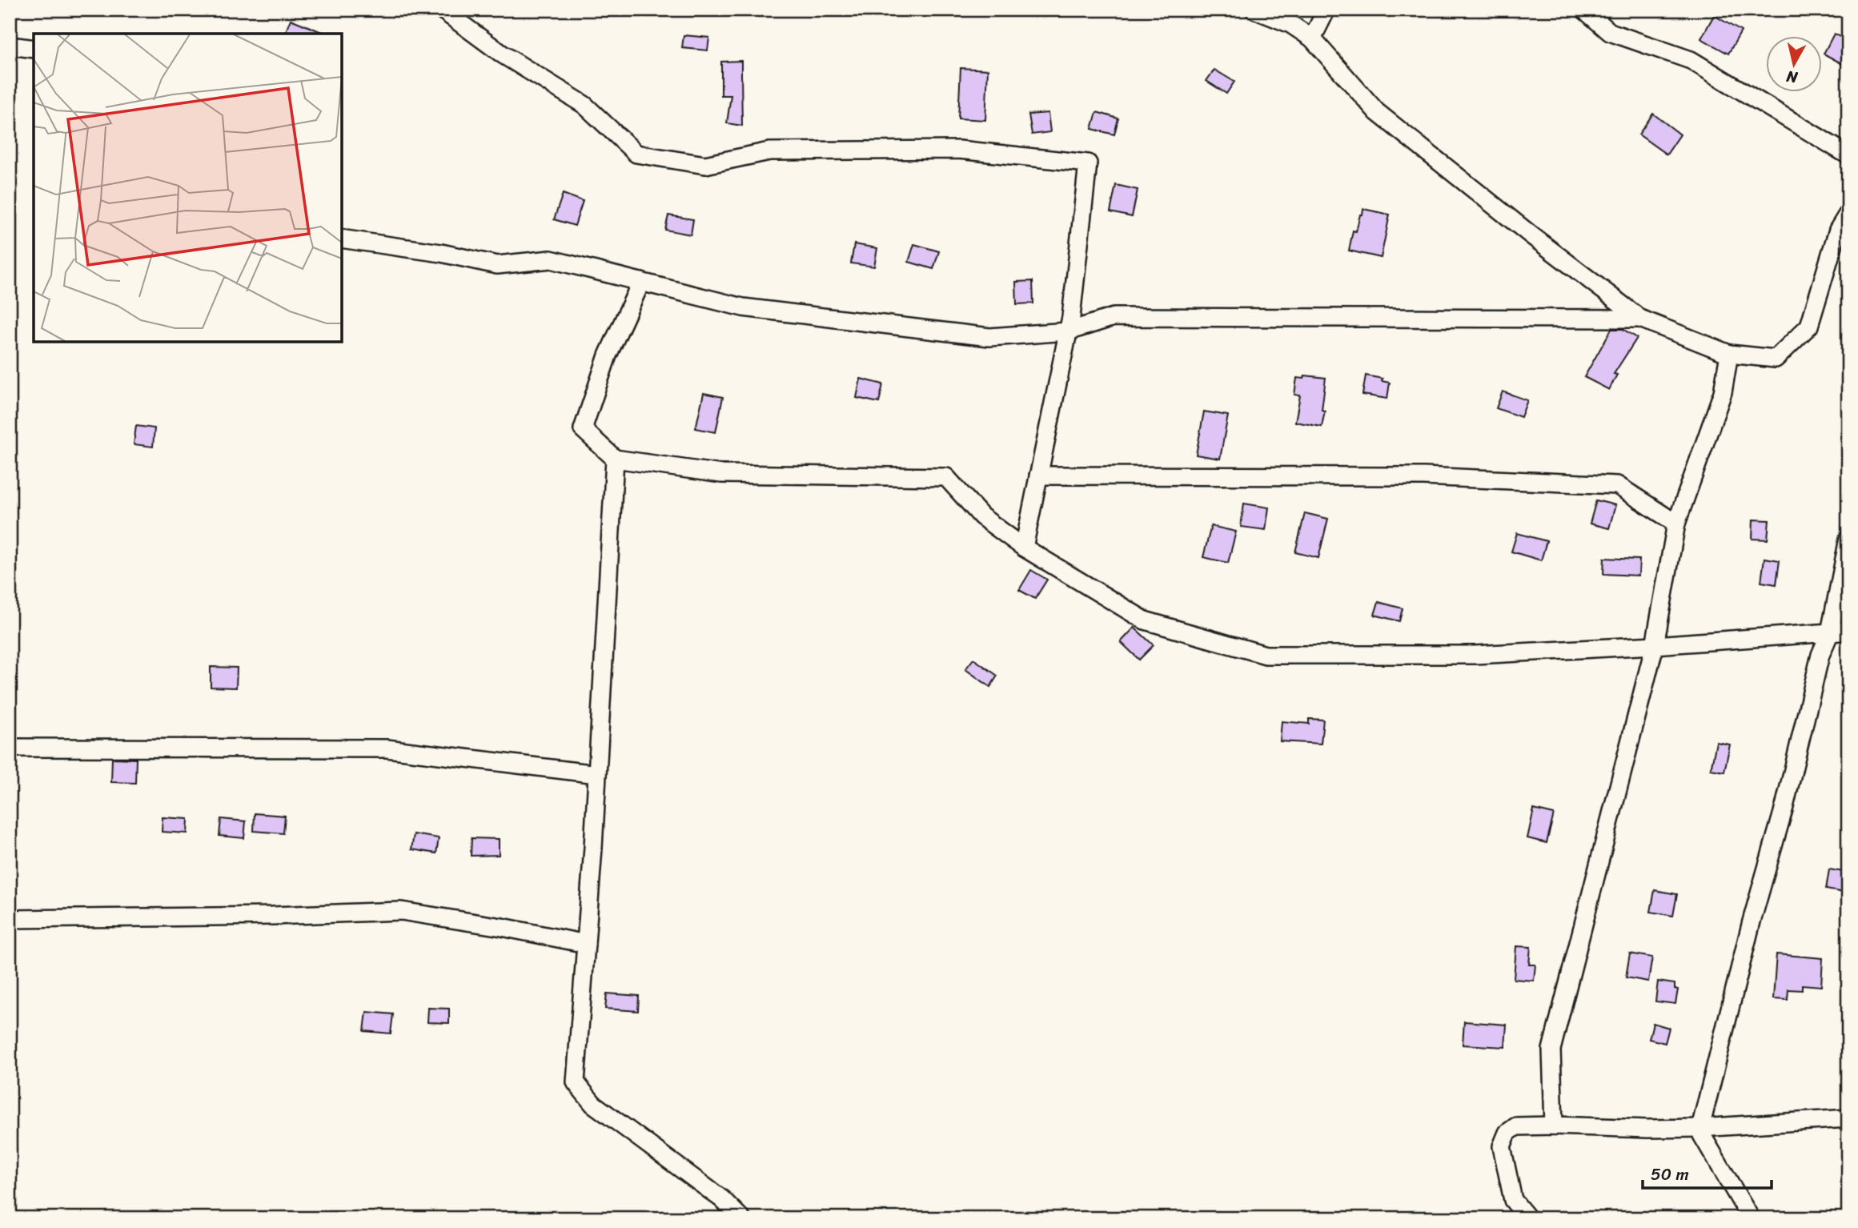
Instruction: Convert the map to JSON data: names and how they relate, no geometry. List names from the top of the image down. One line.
{"scale_bar":"50 m","north":"bottom"}
